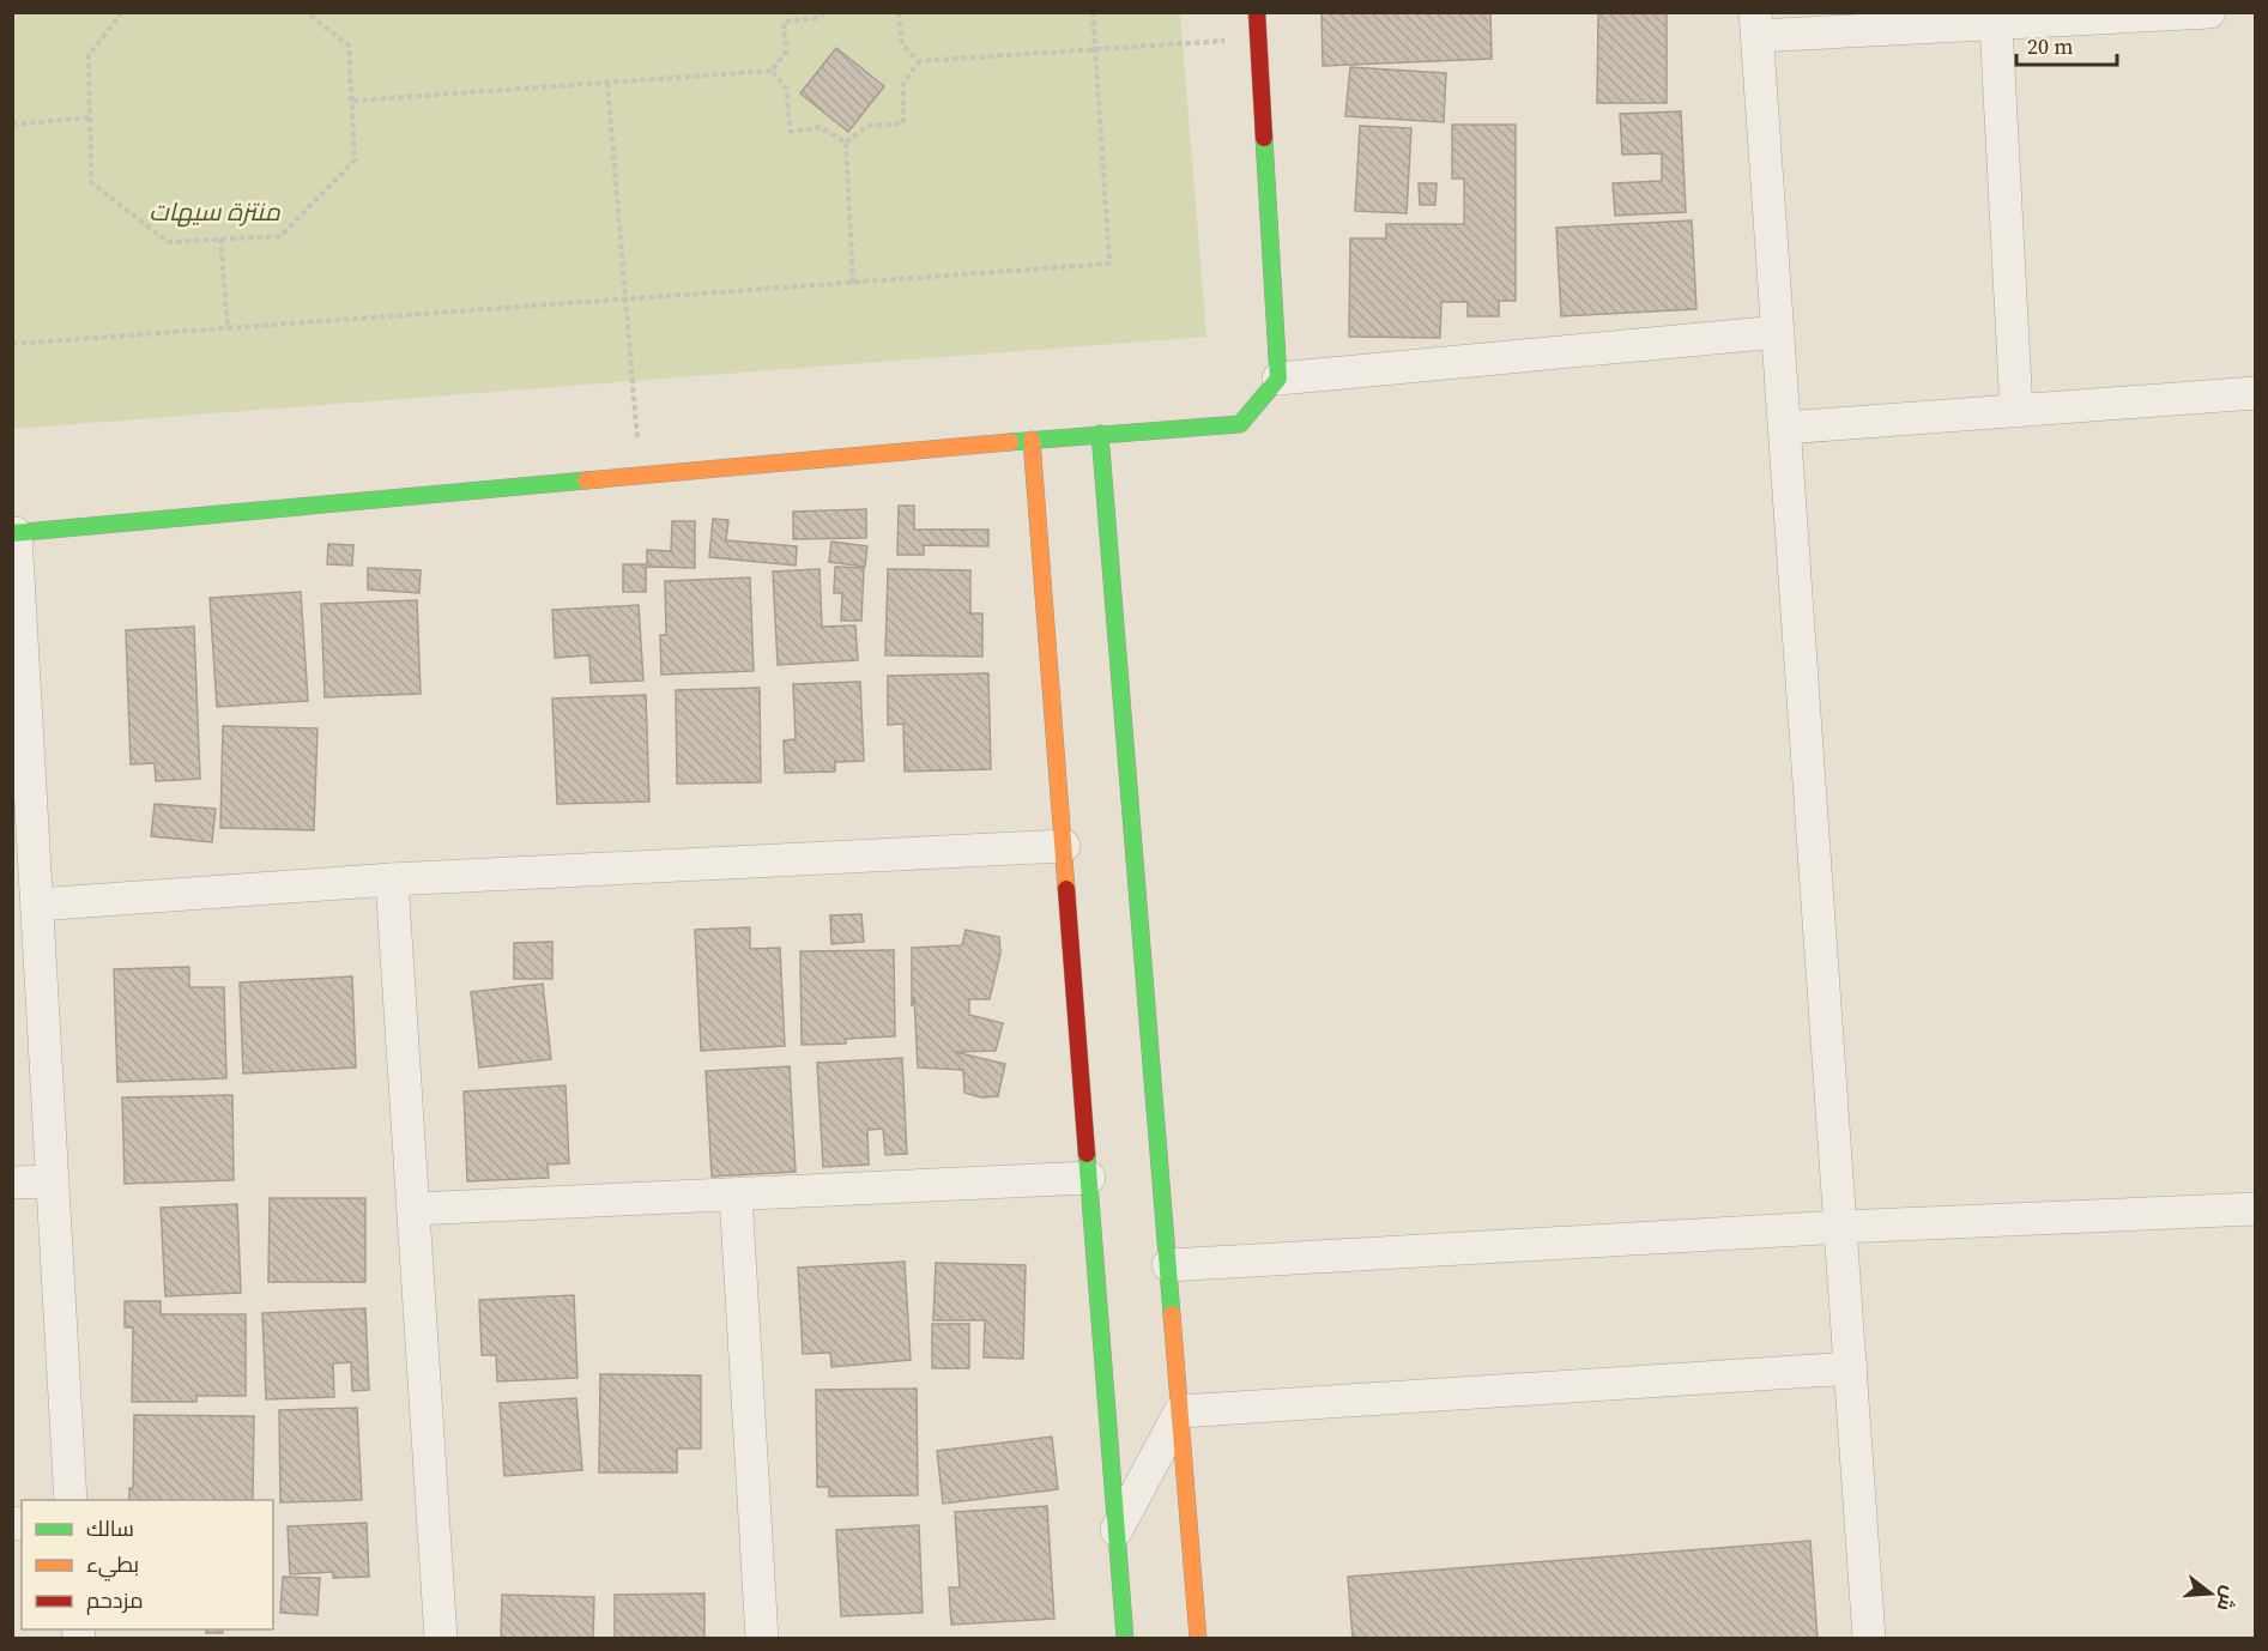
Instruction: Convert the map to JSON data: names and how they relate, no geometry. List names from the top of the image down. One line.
{"parks":["منتزة سيهات"],"legend":["سالك","بطيء","مزدحم"],"scale_bar":"20 m","north":"right"}
